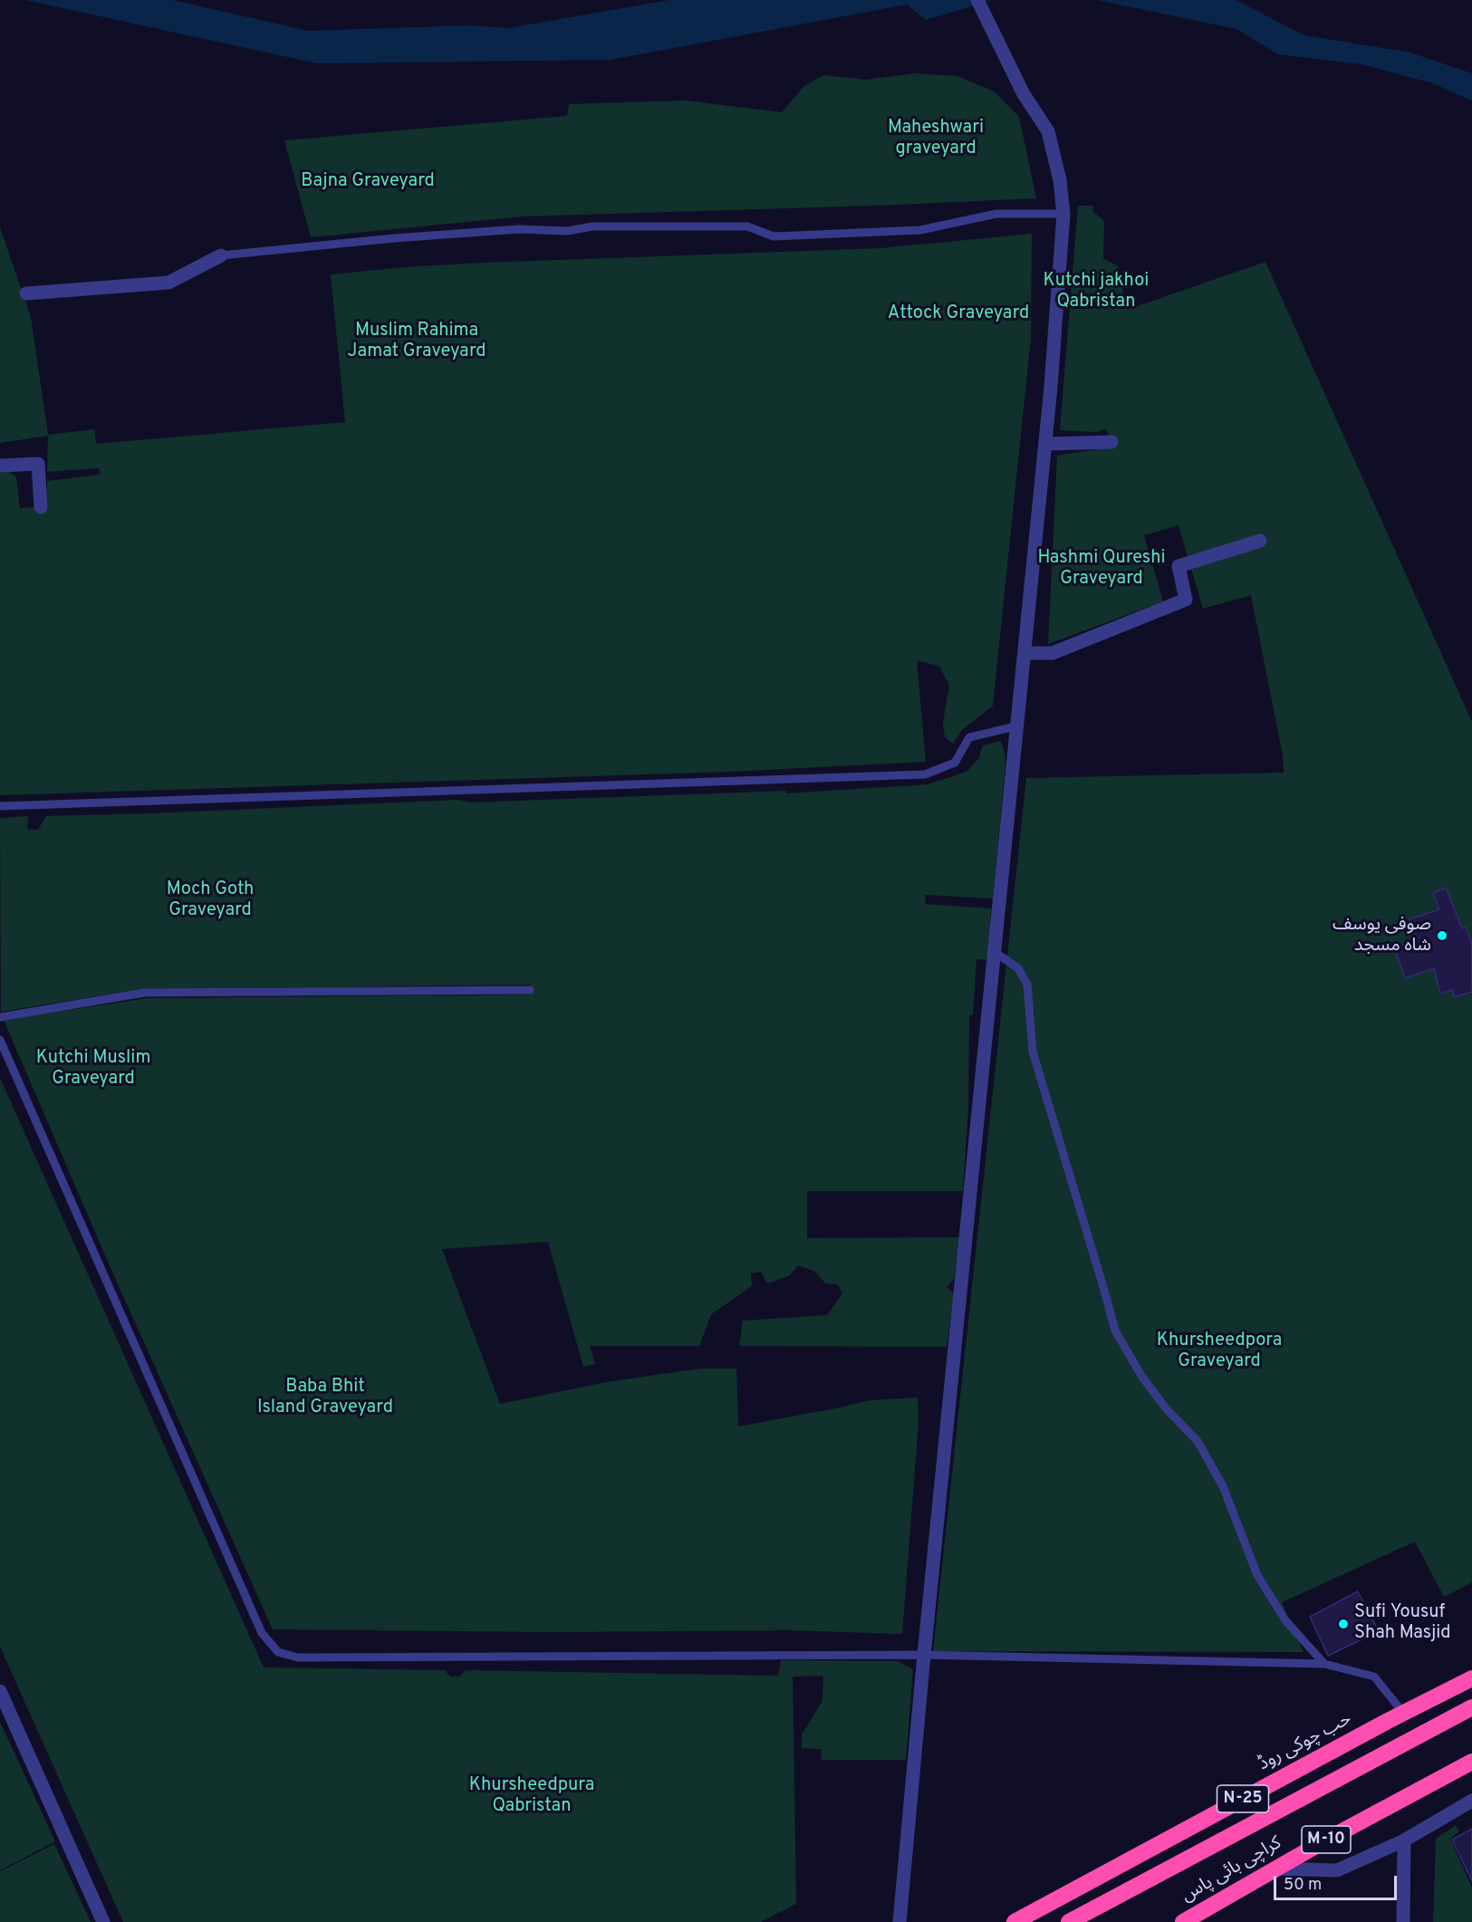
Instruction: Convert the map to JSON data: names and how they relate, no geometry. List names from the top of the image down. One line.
{"streets":{"highway":["حب چوکی روڈ","N-25","M-10","کراچی بائی پاس"]},"parks":["Maheshwari graveyard","Bajna Graveyard","Kutchi jakhoi Qabristan","Attock Graveyard","Muslim Rahima Jamat Graveyard","Hashmi Qureshi Graveyard","Moch Goth Graveyard","Kutchi Muslim Graveyard","Khursheedpora Graveyard","Baba Bhit Island Graveyard","Khursheedpura Qabristan"],"places":["صوفی یوسف شاہ مسجد","Sufi Yousuf Shah Masjid"],"scale_bar":"50 m"}
